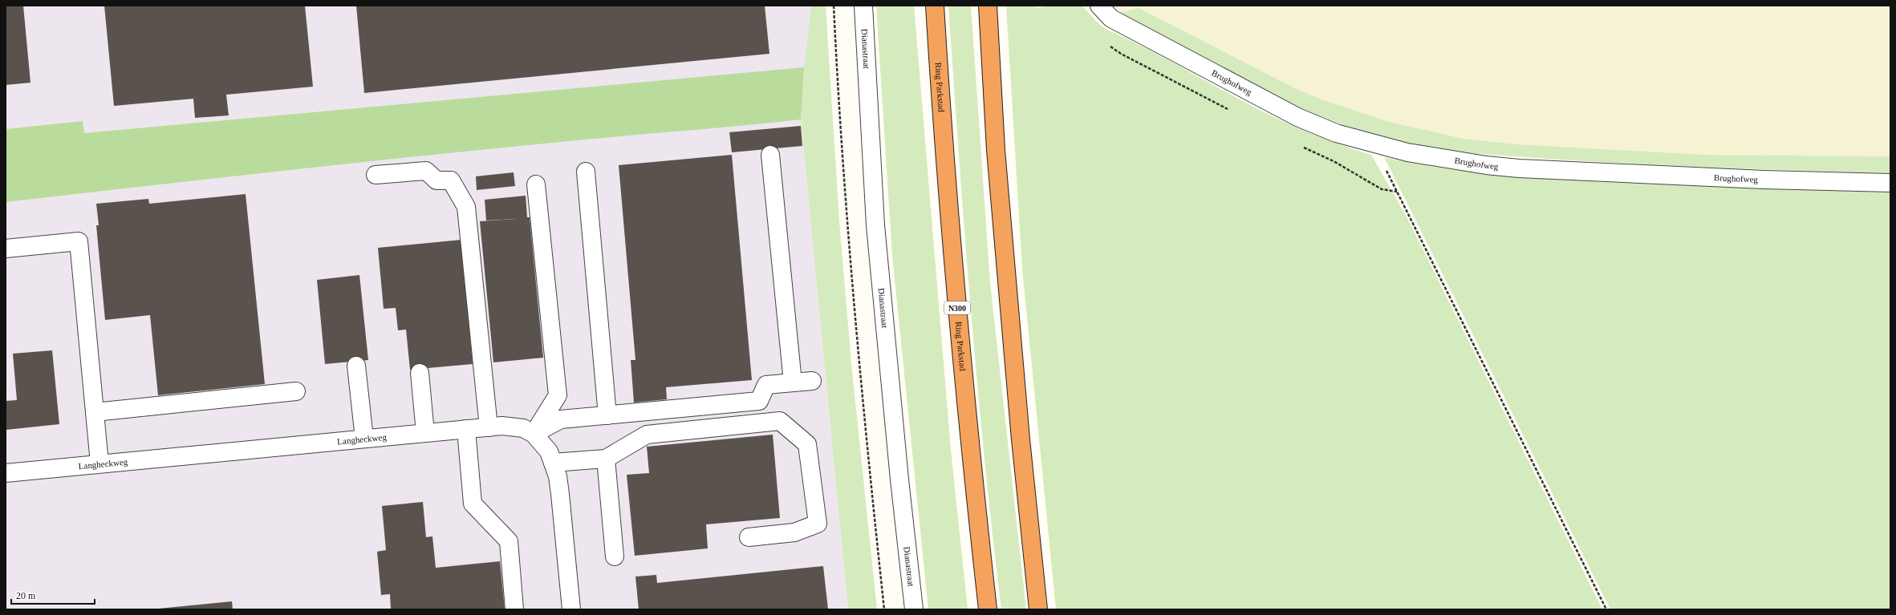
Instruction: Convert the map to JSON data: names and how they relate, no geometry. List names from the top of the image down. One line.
{"streets":{"highway":["Ring Parkstad","N300"],"street":["Dianastraat","Brughofweg","Langheckweg"]},"scale_bar":"20 m"}
